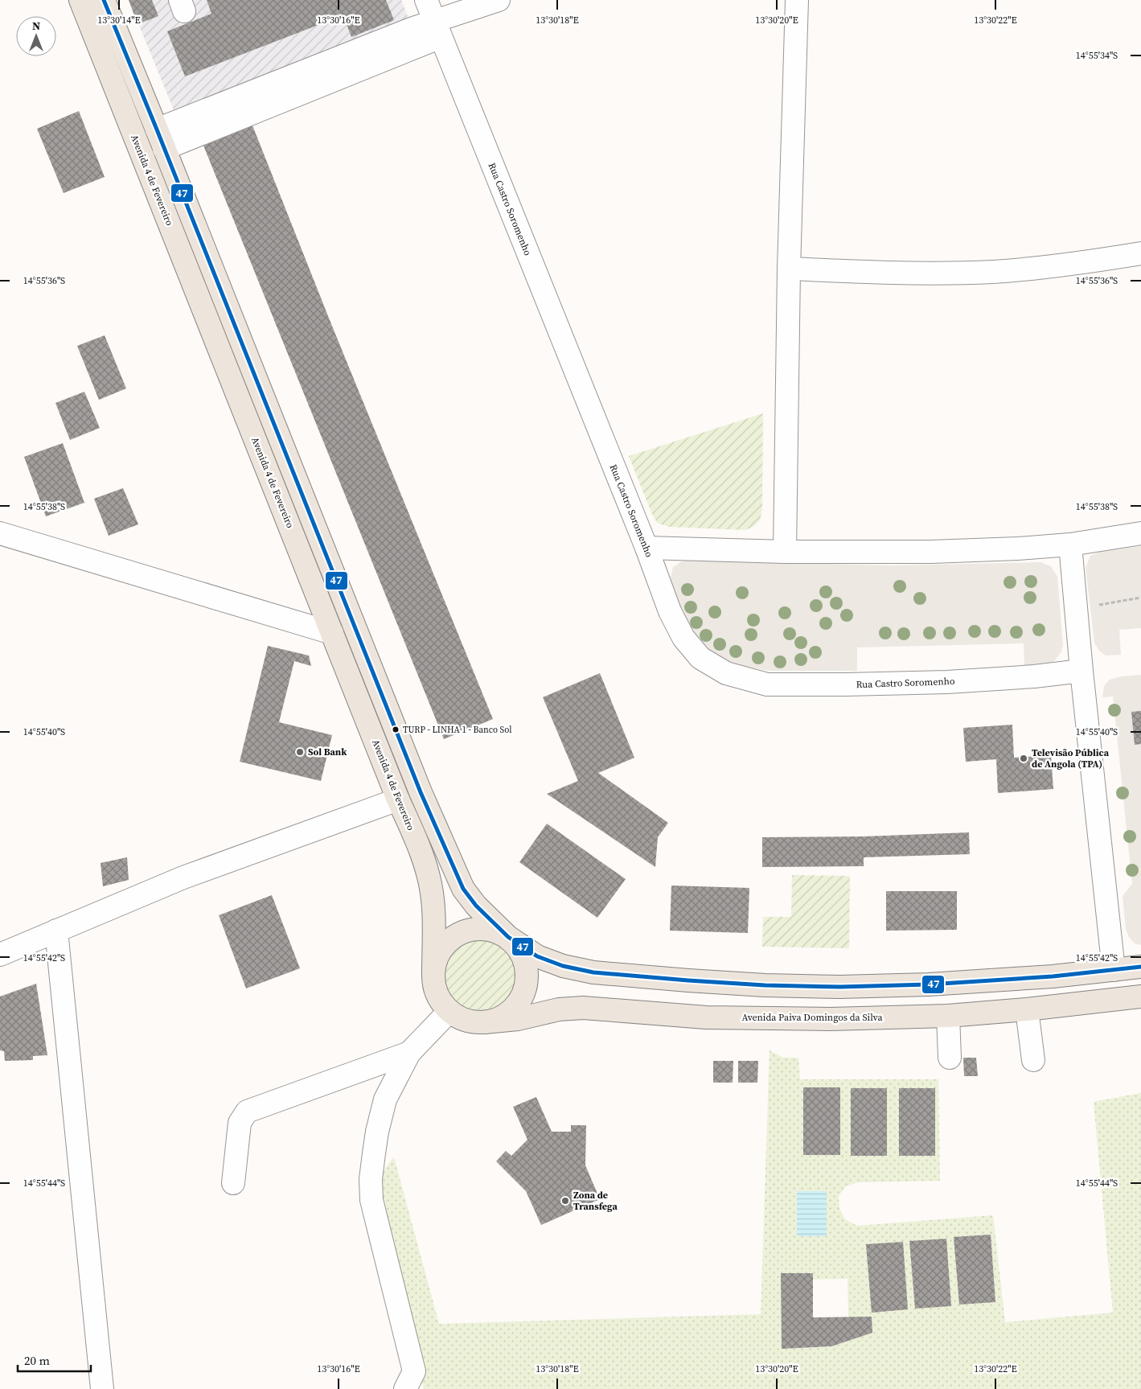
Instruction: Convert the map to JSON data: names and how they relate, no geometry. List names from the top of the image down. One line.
{"streets":{"main road":["Avenida 4 de Fevereiro","Avenida Paiva Domingos da Silva"],"street":["Rua Castro Soromenho"]},"crossings":[["Avenida 4 de Fevereiro","Avenida Paiva Domingos da Silva"]],"places":["TURP - LINHA 1 - Banco Sol","Sol Bank","Televisão Pública de Angola (TPA)","Zona de Transfega"],"lines":["transit line 47"],"scale_bar":"20 m","north":"top","coordinates":["13°30'14\"E","13°30'16\"E","13°30'18\"E","13°30'20\"E","13°30'22\"E","14°55'34\"S","14°55'36\"S","14°55'38\"S","14°55'40\"S","14°55'42\"S","14°55'44\"S"]}
